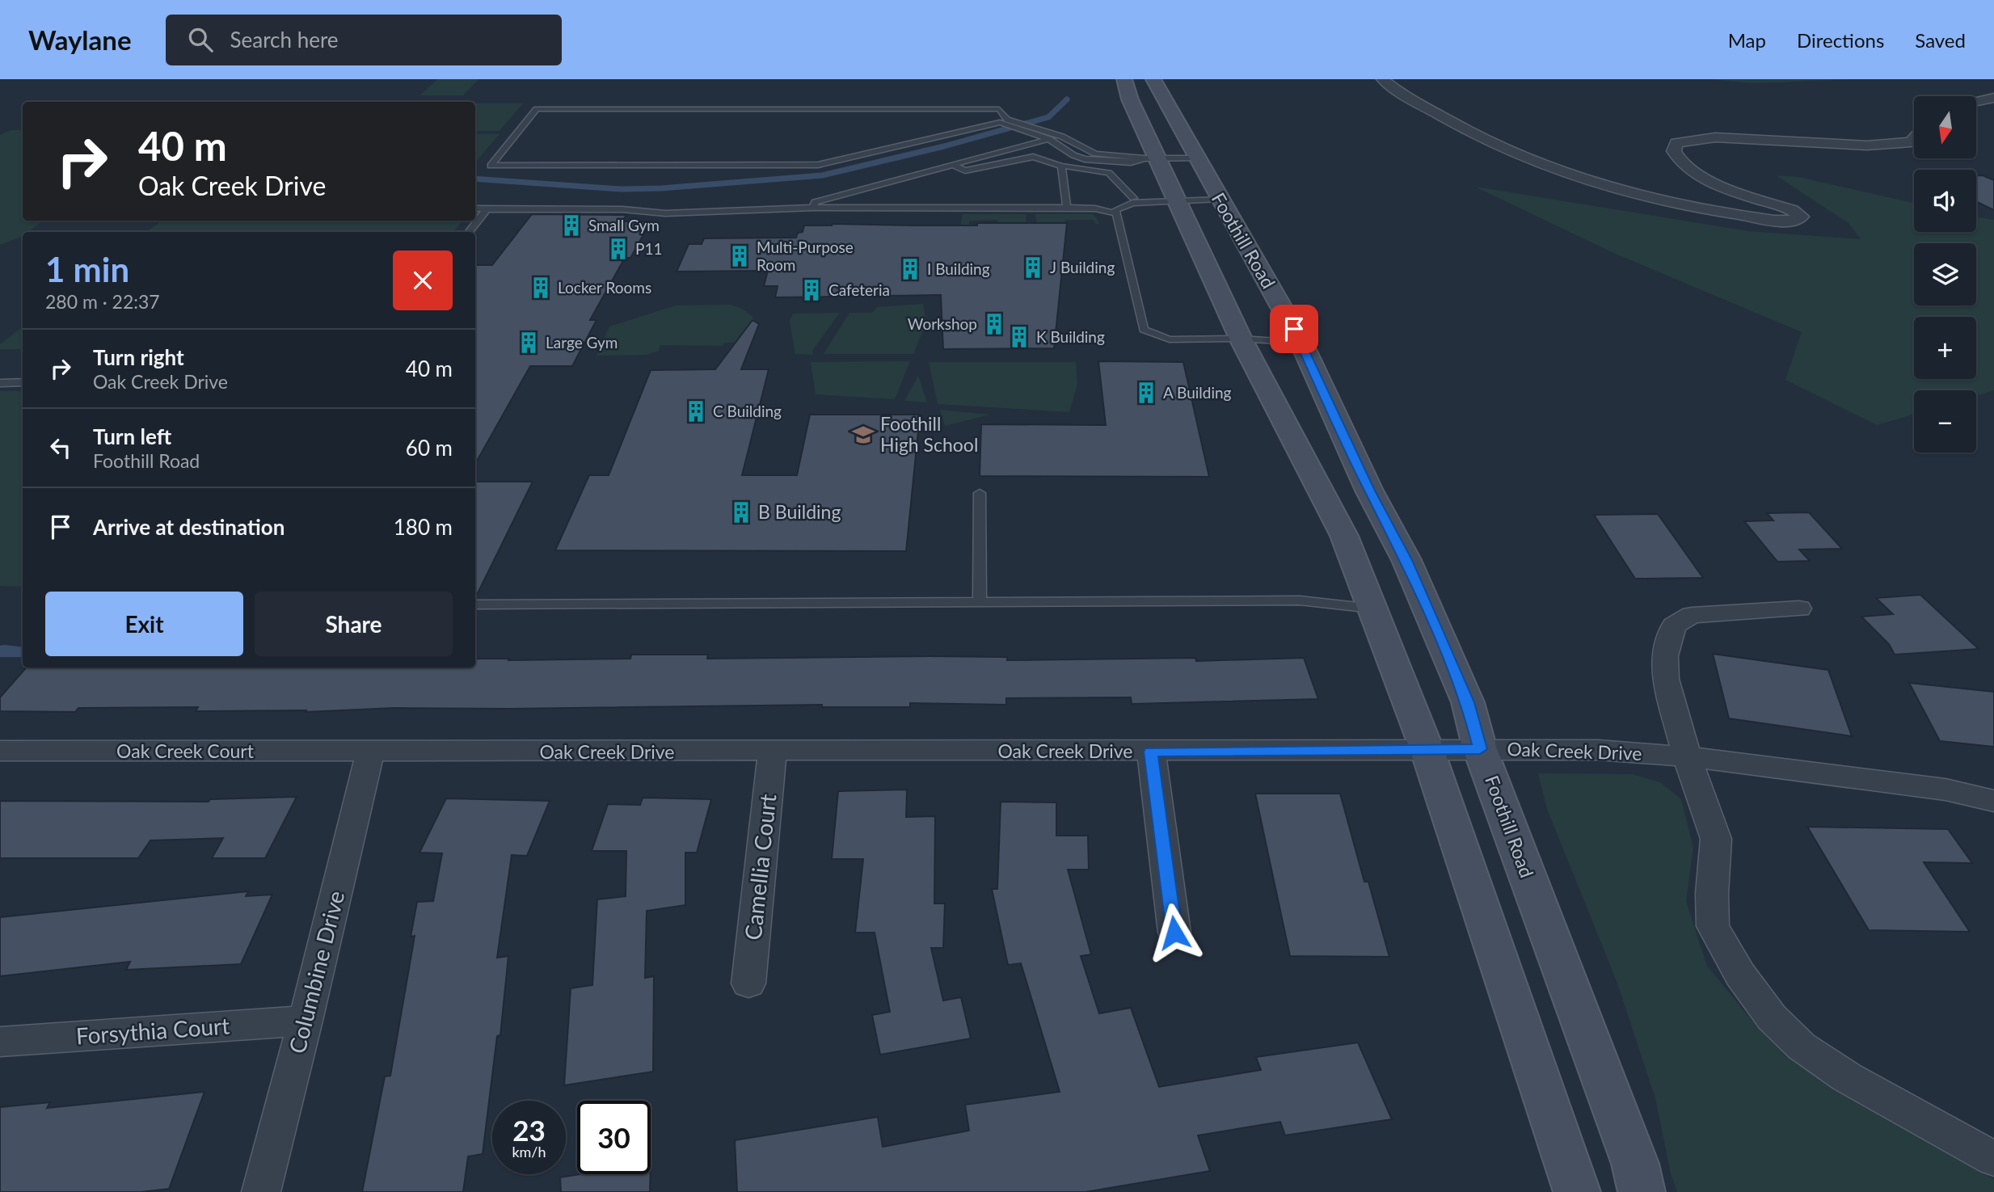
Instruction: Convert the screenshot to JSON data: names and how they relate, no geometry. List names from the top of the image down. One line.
{"streets":{"main road":["Foothill Road"],"street":["Oak Creek Court","Oak Creek Drive","Camellia Court","Columbine Drive","Forsythia Court"]},"crossings":[["Foothill Road","Oak Creek Drive"],["Oak Creek Court","Oak Creek Drive"],["Oak Creek Court","Columbine Drive"],["Oak Creek Drive","Camellia Court"],["Oak Creek Drive","Columbine Drive"],["Columbine Drive","Forsythia Court"]],"places":{"building":["Small Gym","P11","Multi-Purpose Room","J Building","I Building","Locker Rooms","Cafeteria","Workshop","K Building","Large Gym","A Building","C Building","B Building"],"school or university":["Foothill High School"]},"north":"bottom","page":{"header":"Waylane","search":"Search here","nav":["Map","Directions","Saved"],"map_buttons":["+","−"],"turn":["40 m","Oak Creek Drive"],"heading":["1 min","280 m · 22:37"],"list":[{"name":"Turn right","note":"Oak Creek Drive","value":"40 m"},{"name":"Turn left","note":"Foothill Road","value":"60 m"},{"name":"Arrive at destination","value":"180 m"}],"buttons":["Exit","Share"],"speed":"23 km/h","limit":"30"}}
